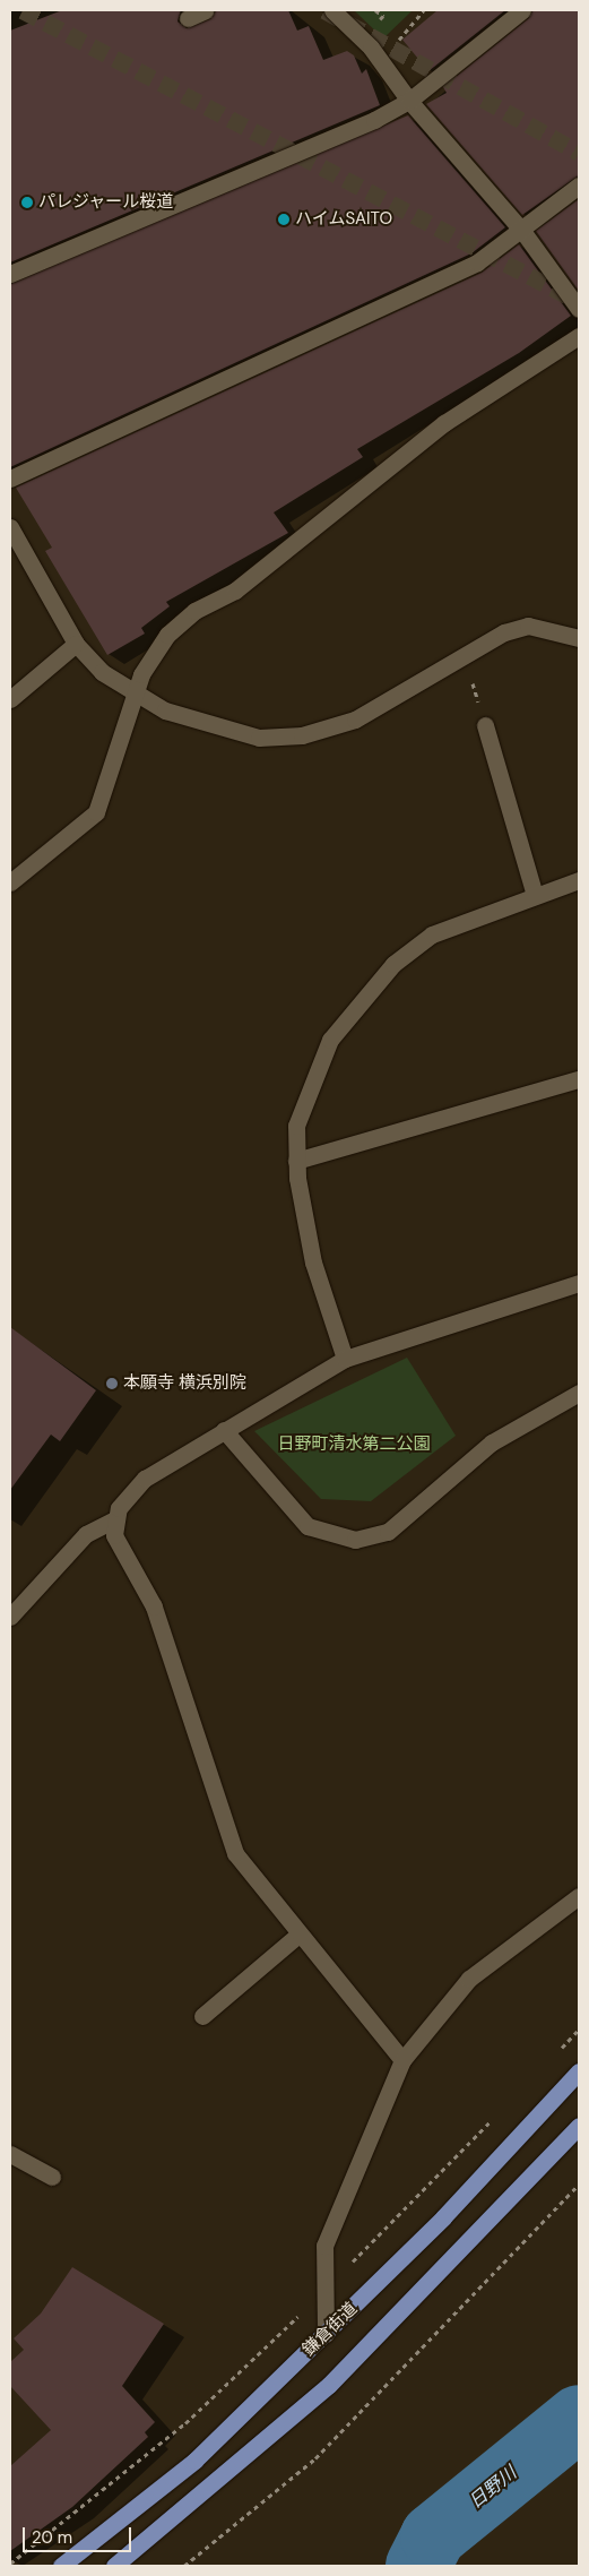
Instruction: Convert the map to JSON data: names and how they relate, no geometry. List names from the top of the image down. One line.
{"streets":{"main road":["鎌倉街道"]},"water":["日野川"],"parks":["日野町清水第二公園"],"places":["パレジャール桜道","ハイムSAITO","本願寺 横浜別院"],"scale_bar":"20 m"}
